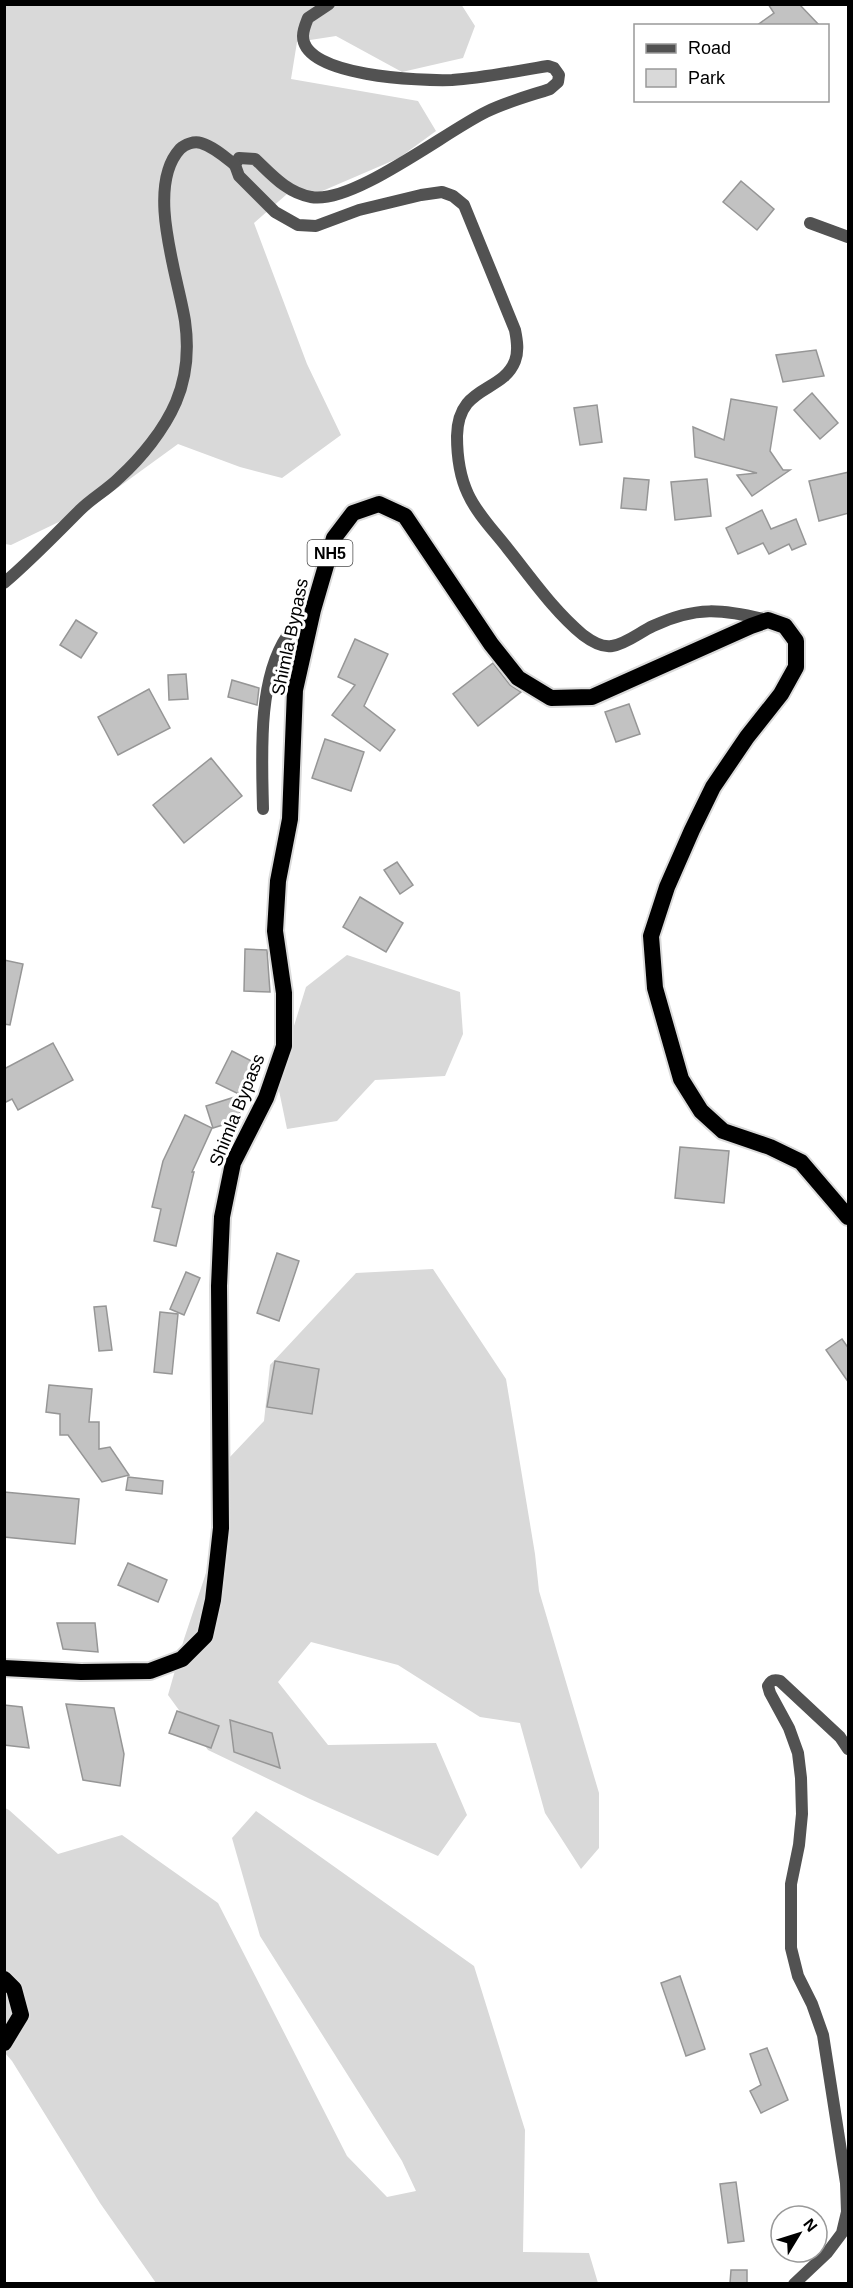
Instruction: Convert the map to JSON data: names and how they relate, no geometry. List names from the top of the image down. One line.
{"streets":{"highway":["NH5","Shimla Bypass"]},"legend":["Road","Park"],"north":"top right"}
